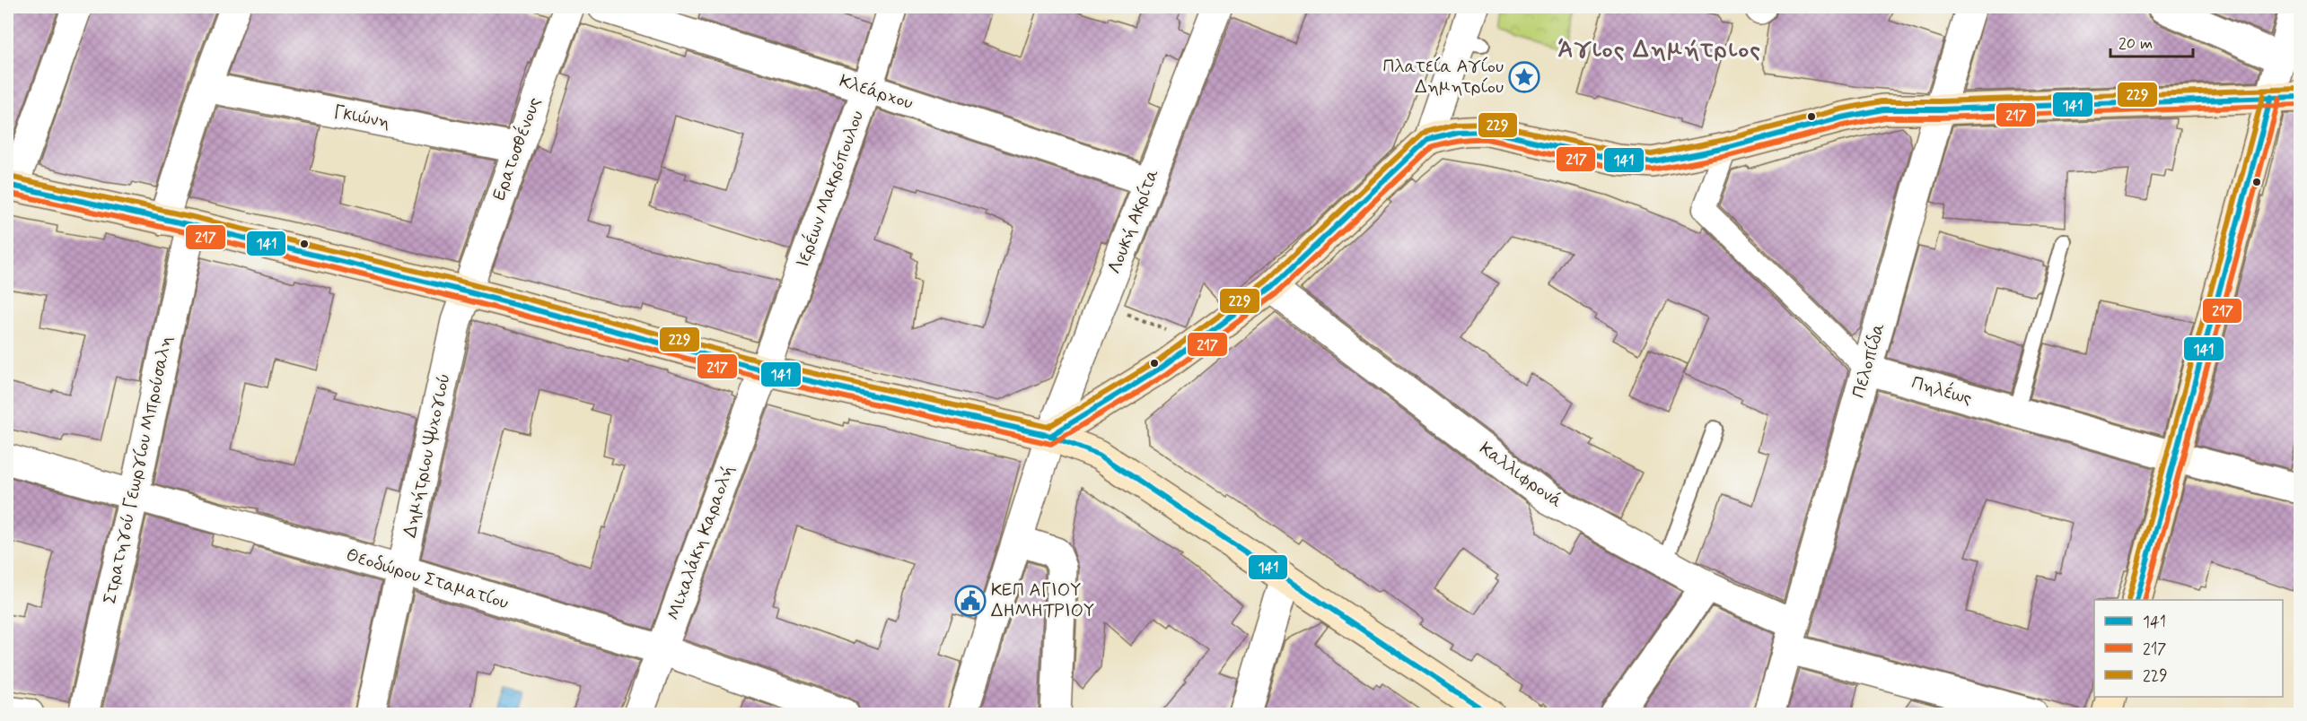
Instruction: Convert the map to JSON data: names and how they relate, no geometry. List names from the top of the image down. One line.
{"streets":{"street":["Κλεάρχου","Γκιώνη","Ερατοσθένους","Ιερέων Μακρόπουλου","Λουκή Ακρίτα","Πελοπίδα","Πηλέως","Δημήτριου Ψυχογιού","Στρατηγού Γεωργίου Μπρούσαλη","Καλλιφρονά","Μιχαλάκη Καραολή","Θεοδώρου Σταματίου"]},"crossings":[["Κλεάρχου","Ιερέων Μακρόπουλου"],["Κλεάρχου","Λουκή Ακρίτα"],["Γκιώνη","Ερατοσθένους"],["Γκιώνη","Στρατηγού Γεωργίου Μπρούσαλη"],["Ερατοσθένους","Δημήτριου Ψυχογιού"],["Ιερέων Μακρόπουλου","Μιχαλάκη Καραολή"],["Πελοπίδα","Πηλέως"],["Πελοπίδα","Καλλιφρονά"],["Δημήτριου Ψυχογιού","Θεοδώρου Σταματίου"],["Στρατηγού Γεωργίου Μπρούσαλη","Θεοδώρου Σταματίου"],["Μιχαλάκη Καραολή","Θεοδώρου Σταματίου"]],"districts":["Άγιος Δημήτριος"],"places":{"place":["Πλατεία Αγίου Δημητρίου"],"public building":["ΚΕΠ ΑΓΙΟΥ ΔΗΜΗΤΡΙΟΥ"]},"lines":["transit line 229","transit line 141","transit line 217"],"legend":["141","217","229"],"scale_bar":"20 m"}
